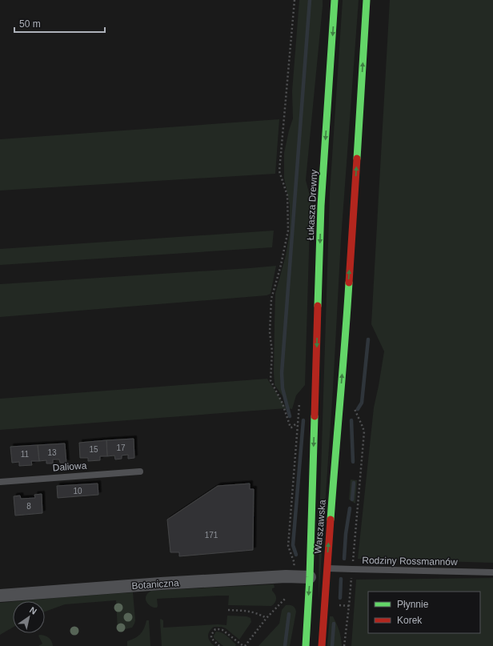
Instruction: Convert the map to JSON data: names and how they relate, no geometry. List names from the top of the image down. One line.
{"streets":{"main road":["Łukasza Drewny","Warszawska"],"street":["Botaniczna"],"lane":["Daliowa","Rodziny Rossmannów"]},"crossings":[["Łukasza Drewny","Warszawska"],["Warszawska","Rodziny Rossmannów"],["Warszawska","Botaniczna"]],"one_way":["Łukasza Drewny"],"house_numbers":["17","15","13","11","10","8","171"],"legend":["Płynnie","Korek"],"scale_bar":"50 m","north":"top right"}
